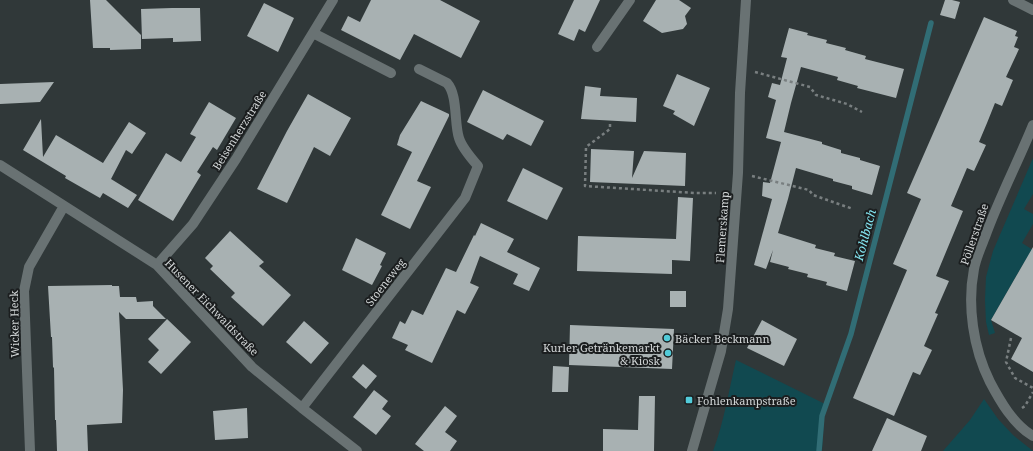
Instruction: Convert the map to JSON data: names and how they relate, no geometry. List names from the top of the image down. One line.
{"streets":{"street":["Beisenherzstraße","Flemerskamp","Pöllerstraße","Stoeneweg","Husener Eichwaldstraße","Wicker Heck"]},"crossings":[["Beisenherzstraße","Husener Eichwaldstraße"],["Stoeneweg","Husener Eichwaldstraße"],["Husener Eichwaldstraße","Wicker Heck"]],"water":["Kohlbach"],"places":{"other":["Bäcker Beckmann","Kurler Getränkemarkt & Kiosk"],"transit":["Fohlenkampstraße"]}}
